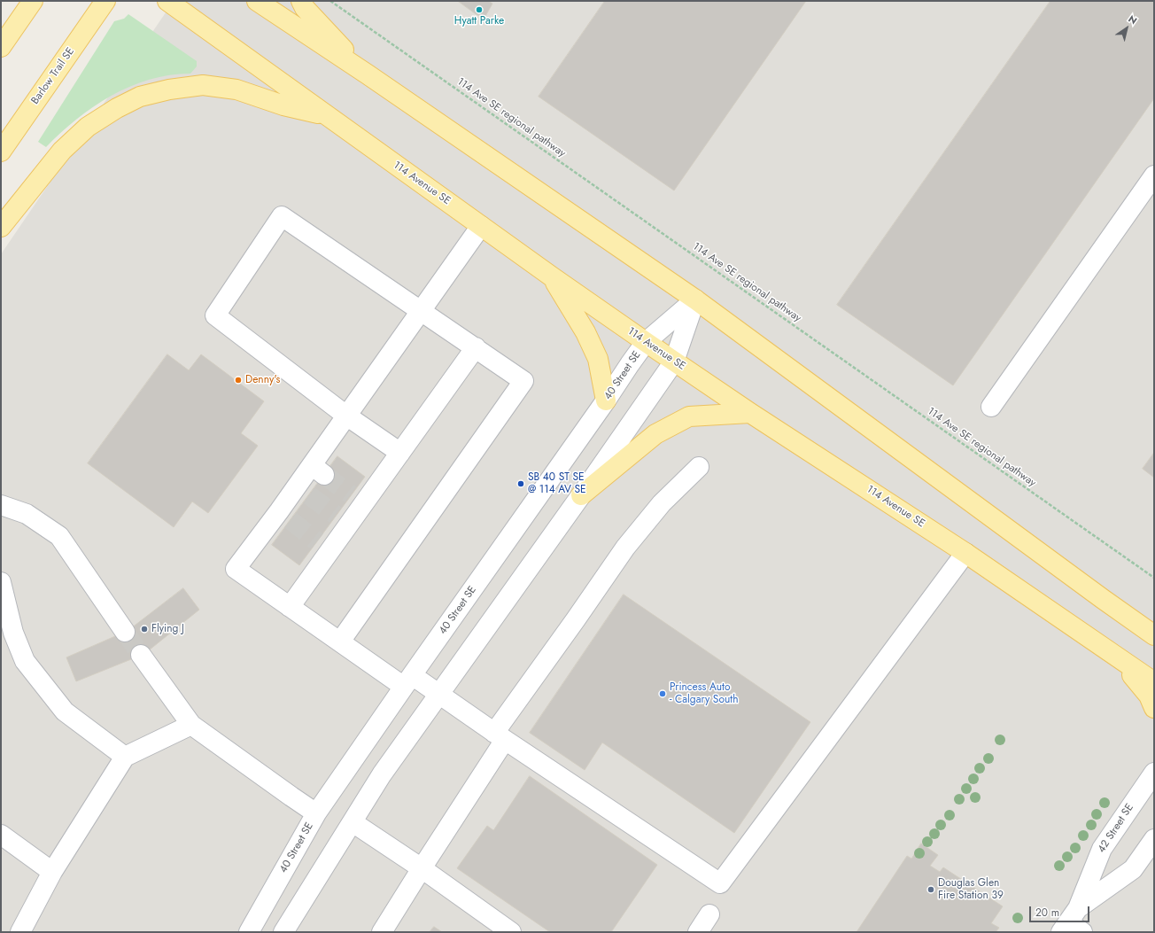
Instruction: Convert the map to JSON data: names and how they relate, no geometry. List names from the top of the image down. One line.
{"streets":{"main road":["Barlow Trail SE","114 Avenue SE"],"street":["40 Street SE","42 Street SE"],"path":["114 Ave SE regional pathway"]},"crossings":[["114 Avenue SE","40 Street SE"]],"places":["Hyatt Parke","Denny's","SB 40 ST SE @ 114 AV SE","Flying J","Princess Auto - Calgary South","Douglas Glen Fire Station 39"],"scale_bar":"20 m","north":"top right"}
